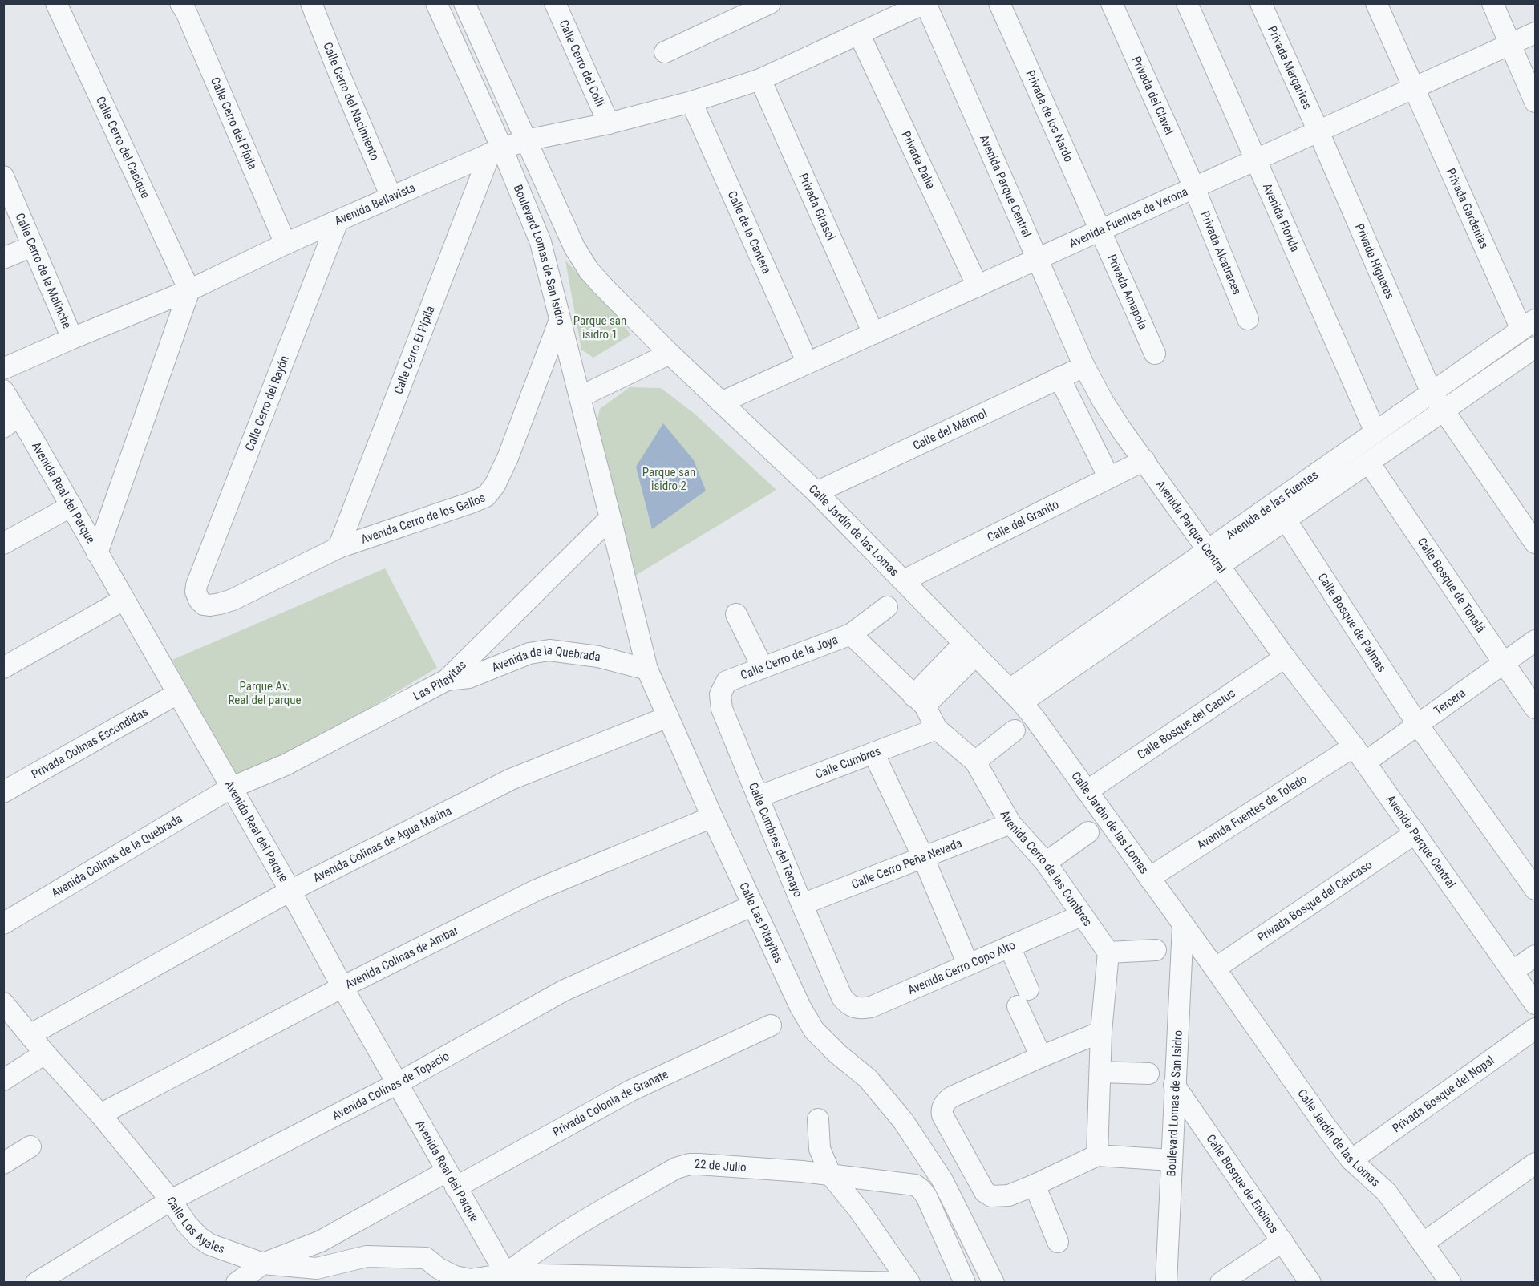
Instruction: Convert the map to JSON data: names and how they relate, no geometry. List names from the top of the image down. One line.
{"streets":{"street":["Calle Cerro del Colli","Privada Margaritas","Privada del Clavel","Calle Cerro del Nacimiento","Privada de los Nardo","Calle Cerro del Pípila","Calle Cerro del Cacique","Privada Dalia","Avenida Parque Central","Avenida Bellavista","Privada Girasol","Privada Gardenias","Avenida Fuentes de Verona","Avenida Florida","Calle de la Cantera","Privada Alcatraces","Boulevard Lomas de San Isidro","Privada Higueras","Calle Cerro de la Malinche","Privada Amapola","Calle Cerro El Pípila","Calle Cerro del Rayón","Calle del Mármol","Avenida Real del Parque","Avenida de las Fuentes","Avenida Cerro de los Gallos","Calle del Granito","Calle Jardín de las Lomas","Calle Bosque de Tonalá","Calle Bosque de Palmas","Calle Cerro de la Joya","Avenida de la Quebrada","Las Pitayitas","Tercera","Calle Bosque del Cactus","Privada Colinas Escondidas","Calle Cumbres","Avenida Fuentes de Toledo","Calle Cumbres del Tenayo","Avenida Colinas de Agua Marina","Avenida Colinas de la Quebrada","Calle Cerro Peña Nevada","Avenida Cerro de las Cumbres","Privada Bosque del Cáucaso","Calle Las Pitayitas","Avenida Colinas de Ambar","Avenida Cerro Copo Alto","Avenida Colinas de Topacio","Privada Bosque del Nopal","Privada Colonia de Granate","22 de Julio","Calle Bosque de Encinos","Calle Los Ayales"]},"crossings":[["Calle Cerro del Colli","Avenida Bellavista"],["Privada Margaritas","Avenida Fuentes de Verona"],["Privada Margaritas","Privada Higueras"],["Privada del Clavel","Avenida Fuentes de Verona"],["Privada del Clavel","Privada Alcatraces"],["Calle Cerro del Nacimiento","Avenida Bellavista"],["Privada de los Nardo","Avenida Fuentes de Verona"],["Privada de los Nardo","Privada Amapola"],["Calle Cerro del Pípila","Avenida Bellavista"],["Calle Cerro del Cacique","Avenida Bellavista"],["Privada Dalia","Avenida Bellavista"],["Privada Dalia","Avenida Fuentes de Verona"],["Avenida Parque Central","Avenida Bellavista"],["Avenida Parque Central","Avenida Fuentes de Verona"],["Avenida Parque Central","Calle del Mármol"],["Avenida Parque Central","Avenida de las Fuentes"],["Avenida Parque Central","Calle del Granito"],["Avenida Parque Central","Tercera"],["Avenida Parque Central","Calle Bosque del Cactus"],["Avenida Parque Central","Avenida Fuentes de Toledo"],["Avenida Parque Central","Privada Bosque del Cáucaso"],["Avenida Bellavista","Privada Girasol"],["Avenida Bellavista","Calle de la Cantera"],["Avenida Bellavista","Boulevard Lomas de San Isidro"],["Avenida Bellavista","Calle Cerro de la Malinche"],["Avenida Bellavista","Calle Cerro El Pípila"],["Avenida Bellavista","Calle Cerro del Rayón"],["Privada Girasol","Avenida Fuentes de Verona"],["Privada Gardenias","Avenida Fuentes de Verona"],["Privada Gardenias","Avenida de las Fuentes"],["Avenida Fuentes de Verona","Avenida Florida"],["Avenida Fuentes de Verona","Calle de la Cantera"],["Avenida Fuentes de Verona","Privada Alcatraces"],["Avenida Fuentes de Verona","Privada Higueras"],["Avenida Fuentes de Verona","Privada Amapola"],["Avenida Fuentes de Verona","Calle Jardín de las Lomas"],["Avenida Florida","Avenida de las Fuentes"],["Boulevard Lomas de San Isidro","Calle Cerro El Pípila"],["Boulevard Lomas de San Isidro","Avenida Cerro de los Gallos"],["Boulevard Lomas de San Isidro","Calle Jardín de las Lomas"],["Boulevard Lomas de San Isidro","Las Pitayitas"],["Boulevard Lomas de San Isidro","Calle Las Pitayitas"],["Boulevard Lomas de San Isidro","Calle Bosque de Encinos"],["Privada Higueras","Avenida de las Fuentes"],["Calle Cerro El Pípila","Avenida Cerro de los Gallos"],["Calle Cerro del Rayón","Avenida Cerro de los Gallos"],["Calle del Mármol","Calle Jardín de las Lomas"],["Avenida Real del Parque","Las Pitayitas"],["Avenida Real del Parque","Privada Colinas Escondidas"],["Avenida Real del Parque","Avenida Colinas de Agua Marina"],["Avenida Real del Parque","Avenida Colinas de la Quebrada"],["Avenida Real del Parque","Avenida Colinas de Ambar"],["Avenida Real del Parque","Avenida Colinas de Topacio"],["Avenida Real del Parque","Privada Colonia de Granate"],["Avenida Real del Parque","22 de Julio"],["Avenida de las Fuentes","Calle Jardín de las Lomas"],["Avenida de las Fuentes","Calle Bosque de Tonalá"],["Avenida de las Fuentes","Calle Bosque de Palmas"],["Calle del Granito","Calle Jardín de las Lomas"],["Calle Jardín de las Lomas","Calle Bosque del Cactus"],["Calle Jardín de las Lomas","Avenida Fuentes de Toledo"],["Calle Jardín de las Lomas","Privada Bosque del Cáucaso"],["Calle Jardín de las Lomas","Privada Bosque del Nopal"],["Calle Bosque de Tonalá","Tercera"],["Calle Bosque de Palmas","Tercera"],["Calle Cerro de la Joya","Calle Cumbres del Tenayo"],["Calle Cerro de la Joya","Avenida Cerro de las Cumbres"],["Avenida de la Quebrada","Las Pitayitas"],["Avenida de la Quebrada","Calle Las Pitayitas"],["Las Pitayitas","Avenida Colinas de la Quebrada"],["Las Pitayitas","Calle Las Pitayitas"],["Tercera","Avenida Fuentes de Toledo"],["Calle Cumbres","Calle Cumbres del Tenayo"],["Calle Cumbres","Avenida Cerro de las Cumbres"],["Calle Cumbres del Tenayo","Calle Cerro Peña Nevada"],["Calle Cumbres del Tenayo","Avenida Cerro Copo Alto"],["Avenida Colinas de Agua Marina","Calle Las Pitayitas"],["Avenida Colinas de Agua Marina","Calle Los Ayales"],["Calle Cerro Peña Nevada","Avenida Cerro de las Cumbres"],["Avenida Cerro de las Cumbres","Avenida Cerro Copo Alto"],["Calle Las Pitayitas","Avenida Colinas de Ambar"],["Calle Las Pitayitas","Avenida Colinas de Topacio"],["Avenida Colinas de Ambar","Calle Los Ayales"],["Avenida Colinas de Topacio","Calle Los Ayales"],["Privada Colonia de Granate","Calle Los Ayales"]],"parks":["Parque san isidro 1","Parque san isidro 2","Parque Av. Real del parque"]}
